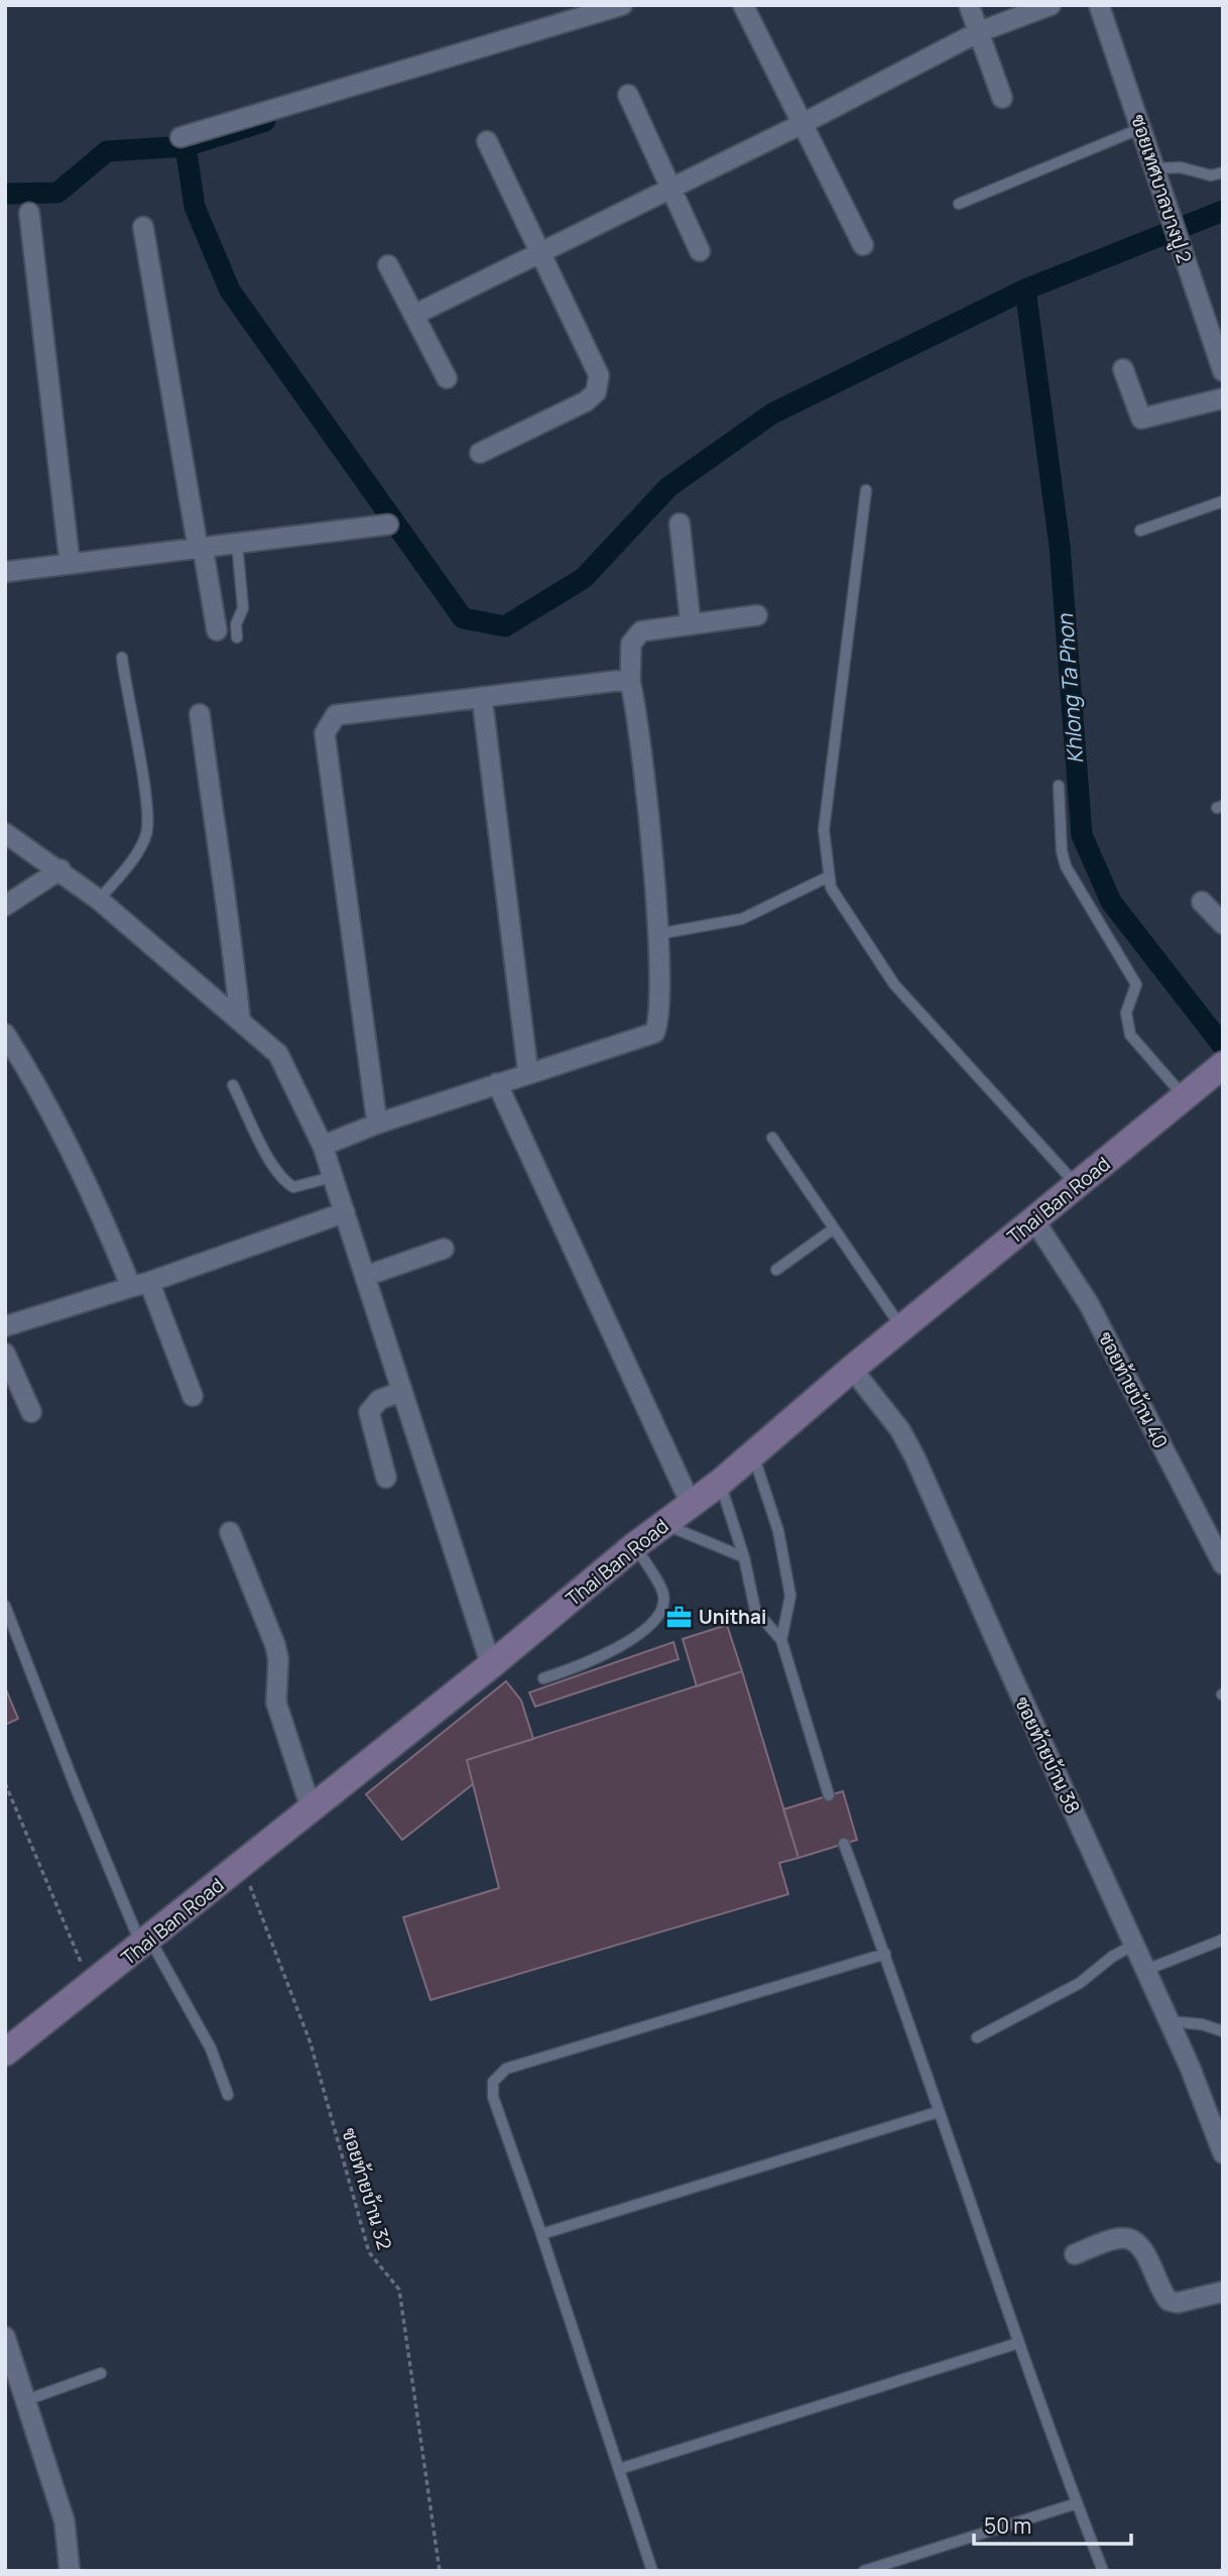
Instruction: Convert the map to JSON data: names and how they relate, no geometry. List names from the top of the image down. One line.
{"streets":{"street":["ซอยเทศบาลบางปู 2","Thai Ban Road","ซอยท้ายบ้าน 40","ซอยท้ายบ้าน 38"],"path":["ซอยท้ายบ้าน 32"]},"crossings":[["Thai Ban Road","ซอยท้ายบ้าน 40"],["Thai Ban Road","ซอยท้ายบ้าน 38"]],"water":["Khlong Ta Phon"],"places":{"office":["Unithai"]},"scale_bar":"50 m"}
